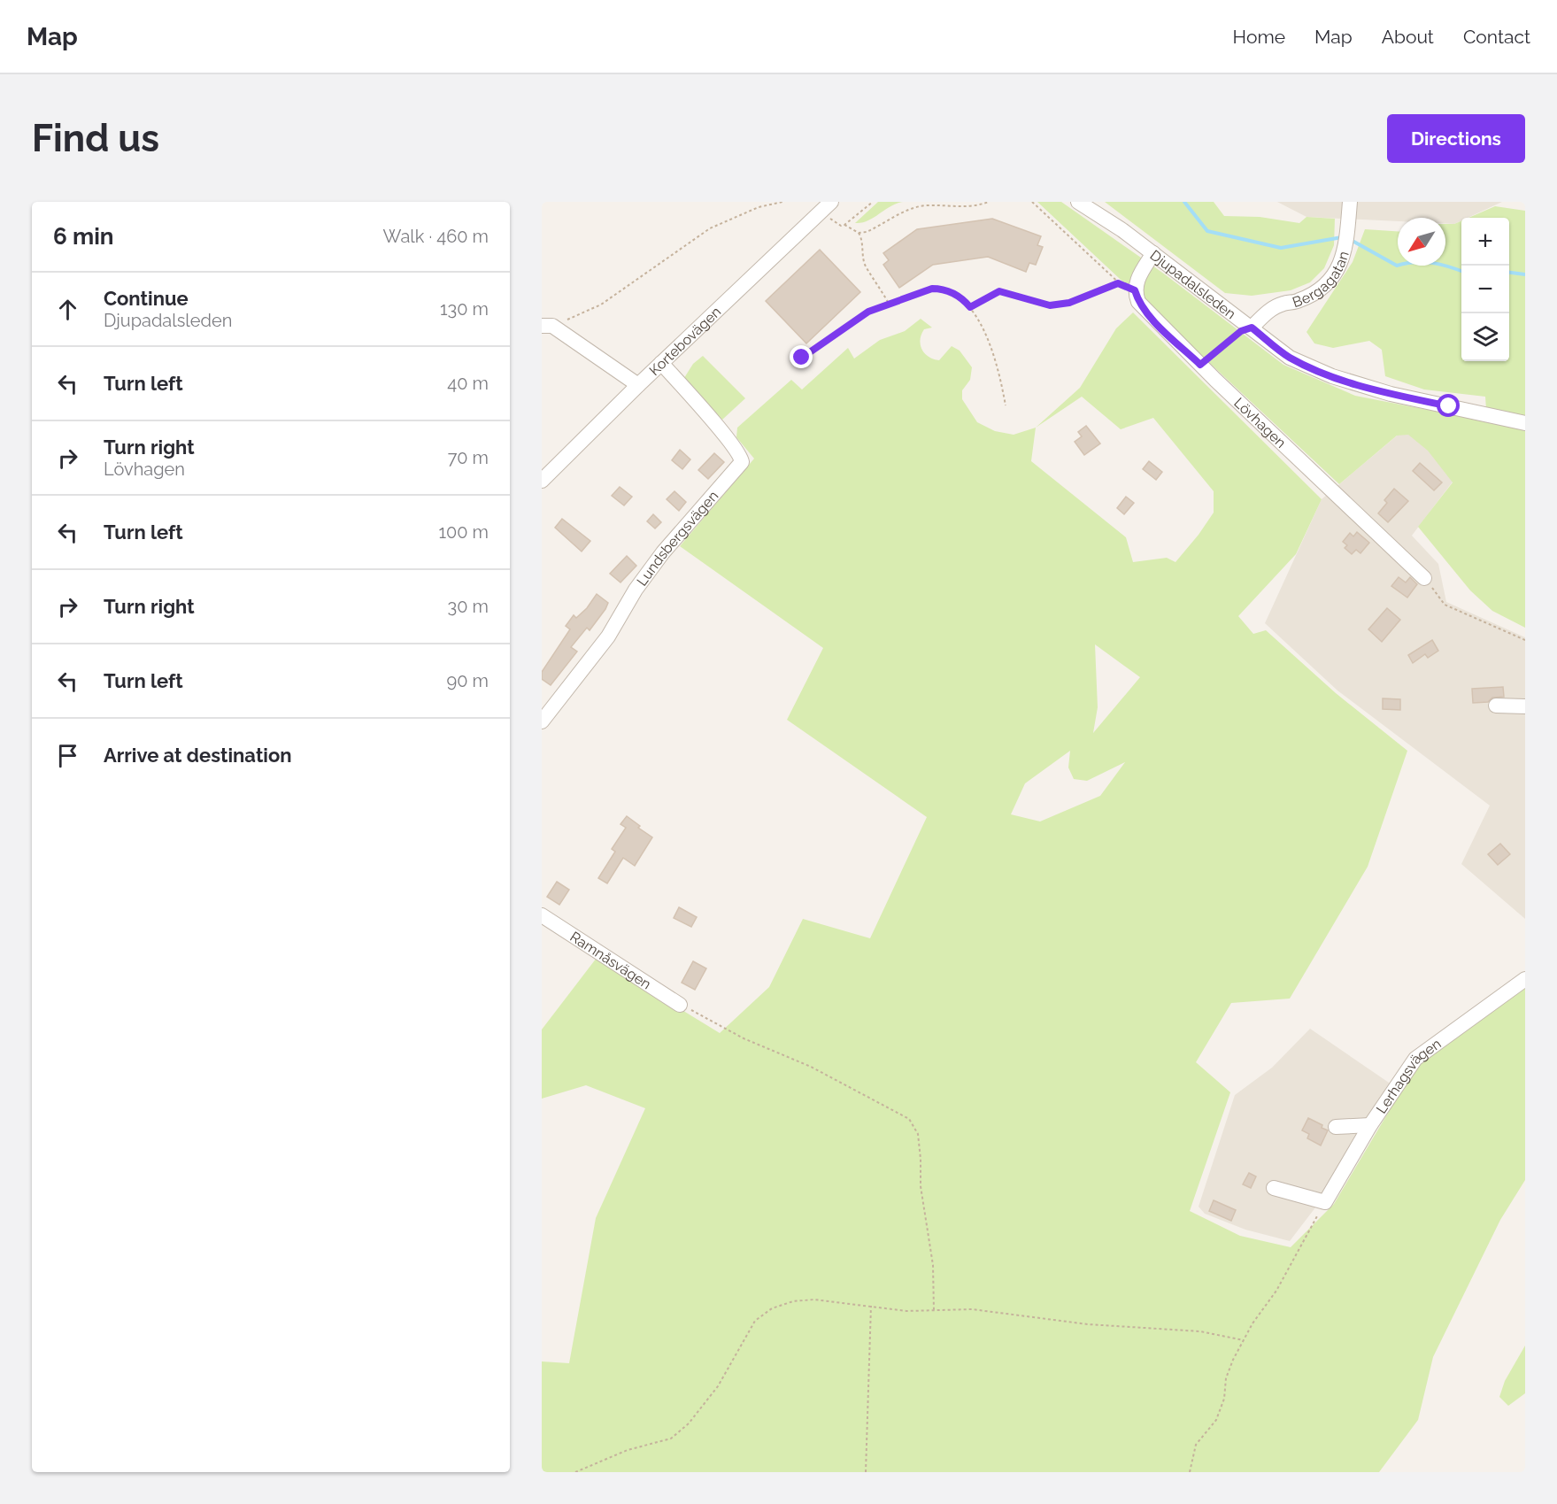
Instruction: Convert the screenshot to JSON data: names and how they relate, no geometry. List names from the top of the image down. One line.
{"streets":{"street":["Bergagatan","Djupadalsleden","Kortebovägen","Lövhagen","Lundsbergsvägen","Ramnåsvägen","Lerhagsvägen"]},"crossings":[["Bergagatan","Djupadalsleden"],["Kortebovägen","Lundsbergsvägen"]],"north":"bottom left","page":{"header":"Map","nav":["Home","Map","About","Contact"],"buttons":"Directions","title":"Find us","heading":["6 min","Walk · 460 m"],"map_buttons":["+","−"],"list":[["Continue","Djupadalsleden","130 m"],["Turn left","40 m"],["Turn right","Lövhagen","70 m"],["Turn left","100 m"],["Turn right","30 m"],["Turn left","90 m"],"Arrive at destination"]}}
